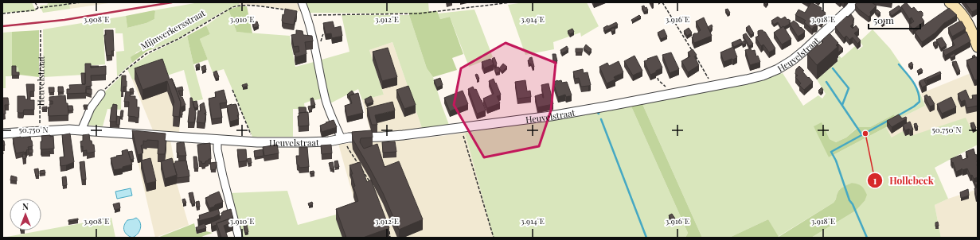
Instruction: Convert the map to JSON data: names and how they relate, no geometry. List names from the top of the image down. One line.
{"streets":{"street":["Heuvelstraat"],"path":["Mijnwerkersstraat"]},"places":["Hollebeek"],"scale_bar":"50 m","north":"top","coordinates":["3.908°E","3.910°E","3.912°E","3.914°E","3.916°E","3.918°E","50.750°N"]}
